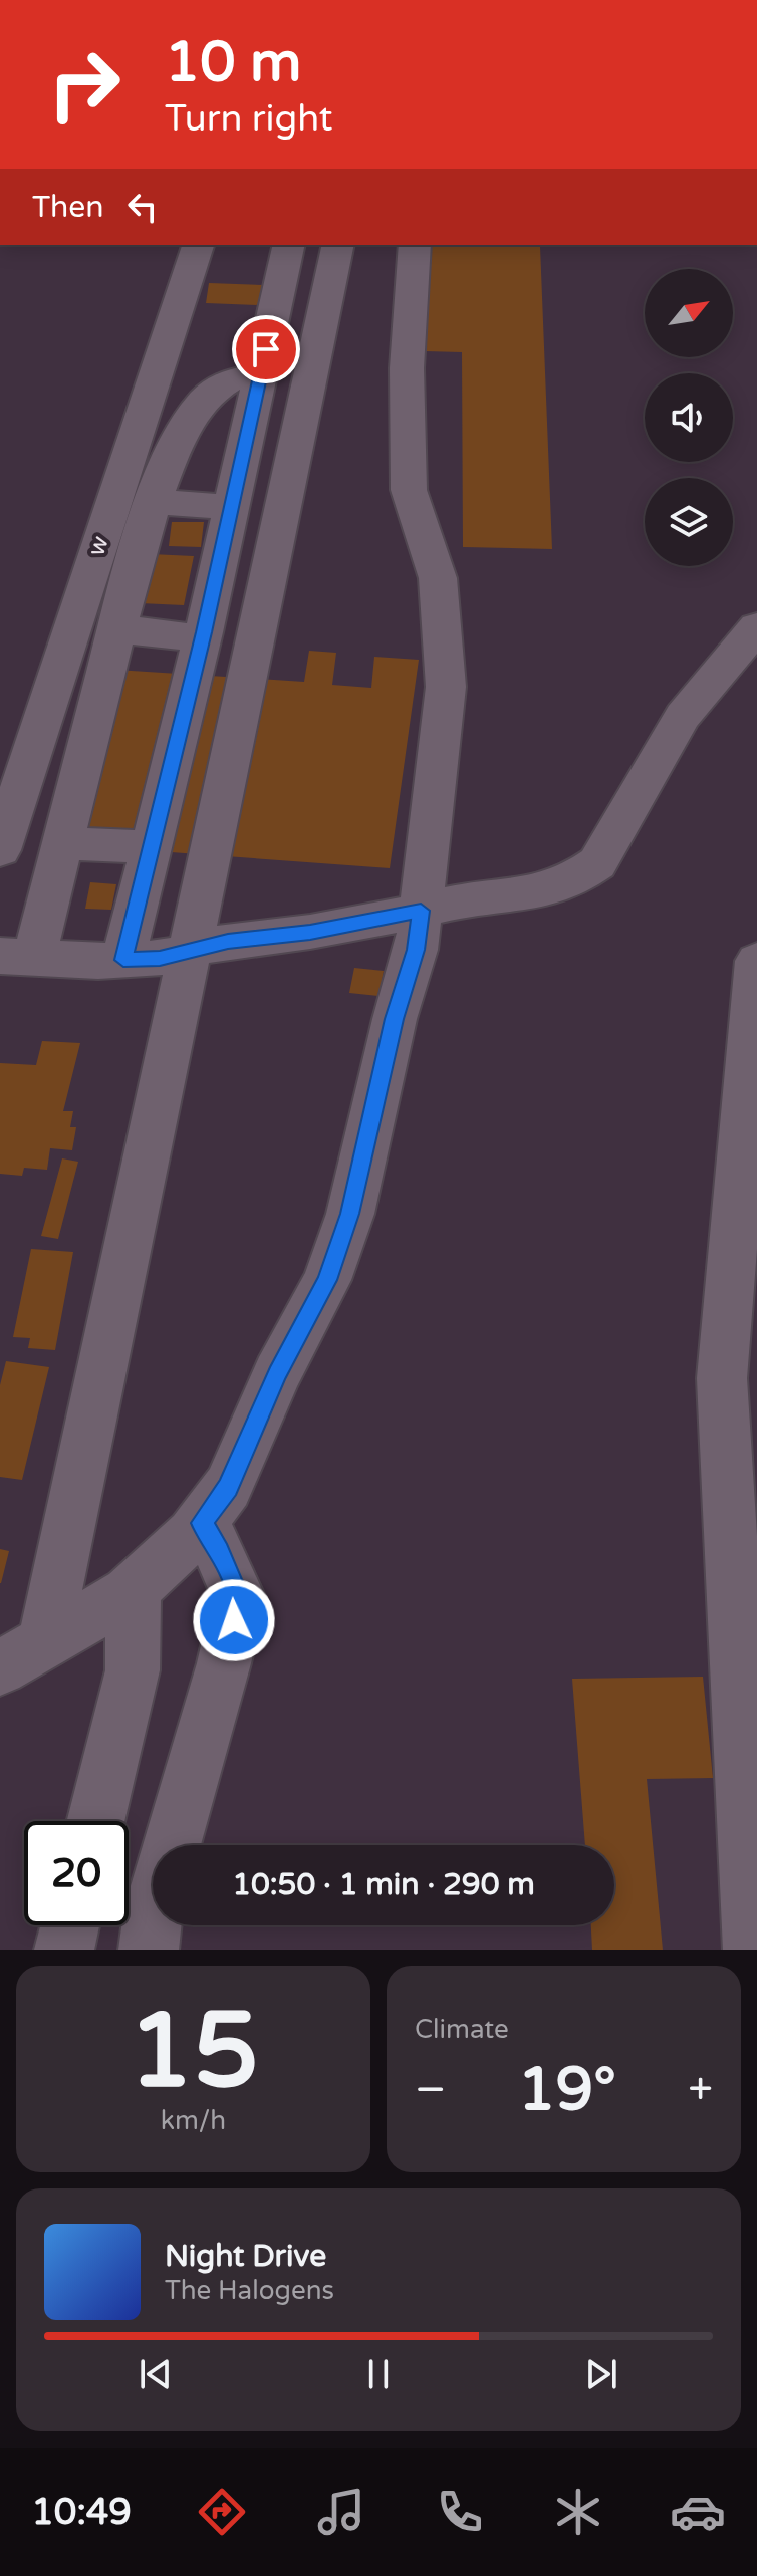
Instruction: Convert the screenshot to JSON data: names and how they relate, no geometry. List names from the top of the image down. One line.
{"streets":{"lane":["w"]},"north":"top right","page":{"turn":["10 m","Turn right"],"then":"Then","limit":"20","trip":"10:50 · 1 min · 290 m","tile":[["15","km/h"],"Climate"],"heat":["−","19°","+"],"song":["Night Drive","The Halogens"],"tabs":"10:49"}}
